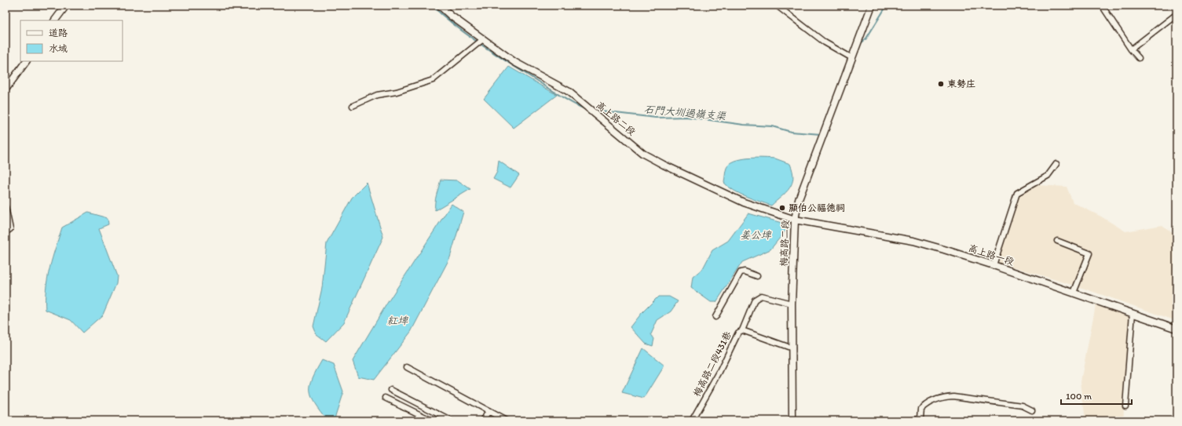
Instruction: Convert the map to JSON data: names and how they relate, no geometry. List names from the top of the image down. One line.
{"streets":{"street":["高上路二段","梅高路二段","高上路一段","梅高路二段431巷"]},"crossings":[["高上路二段","梅高路二段"],["高上路二段","高上路一段"],["梅高路二段","高上路一段"],["梅高路二段","梅高路二段431巷"]],"water":["石門大圳過嶺支渠","姜公埤","紅埤"],"places":["東勢庄","顯伯公福德祠"],"legend":["道路","水域"],"scale_bar":"100 m"}
